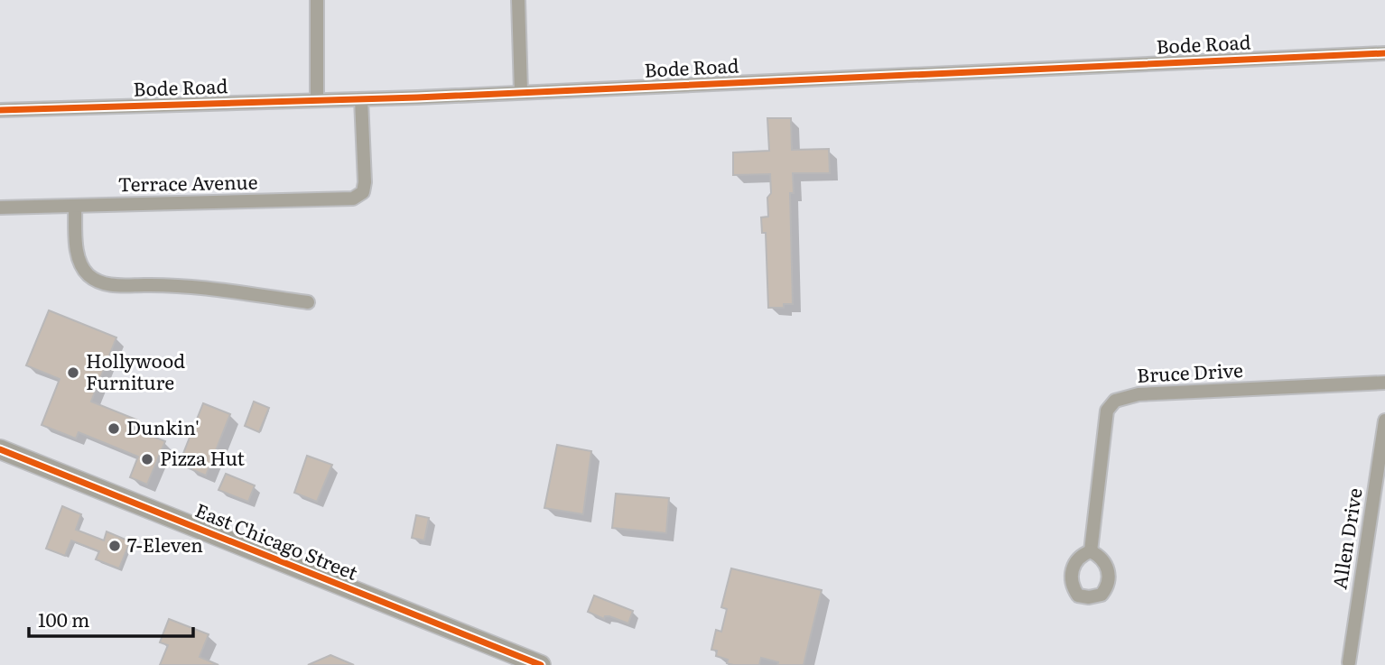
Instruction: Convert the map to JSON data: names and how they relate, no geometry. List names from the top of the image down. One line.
{"streets":{"main road":["East Chicago Street"],"street":["Bode Road","Terrace Avenue","Bruce Drive","Allen Drive"]},"crossings":[["Bode Road","Terrace Avenue"]],"places":["Hollywood Furniture","Dunkin'","Pizza Hut","7-Eleven"],"scale_bar":"100 m"}
